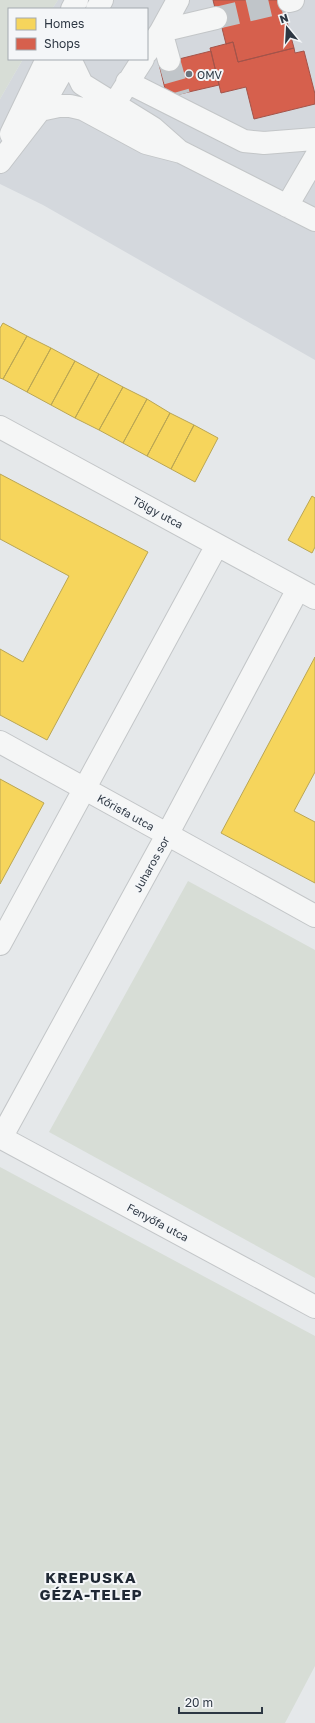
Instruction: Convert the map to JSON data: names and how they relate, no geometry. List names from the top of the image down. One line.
{"streets":{"street":["Tölgy utca","Kőrisfa utca","Juharos sor","Fenyőfa utca"]},"crossings":[["Tölgy utca","Juharos sor"],["Kőrisfa utca","Juharos sor"],["Juharos sor","Fenyőfa utca"]],"districts":["KREPUSKA GÉZA-TELEP"],"places":["OMV"],"legend":["Homes","Shops"],"scale_bar":"20 m","north":"top"}
